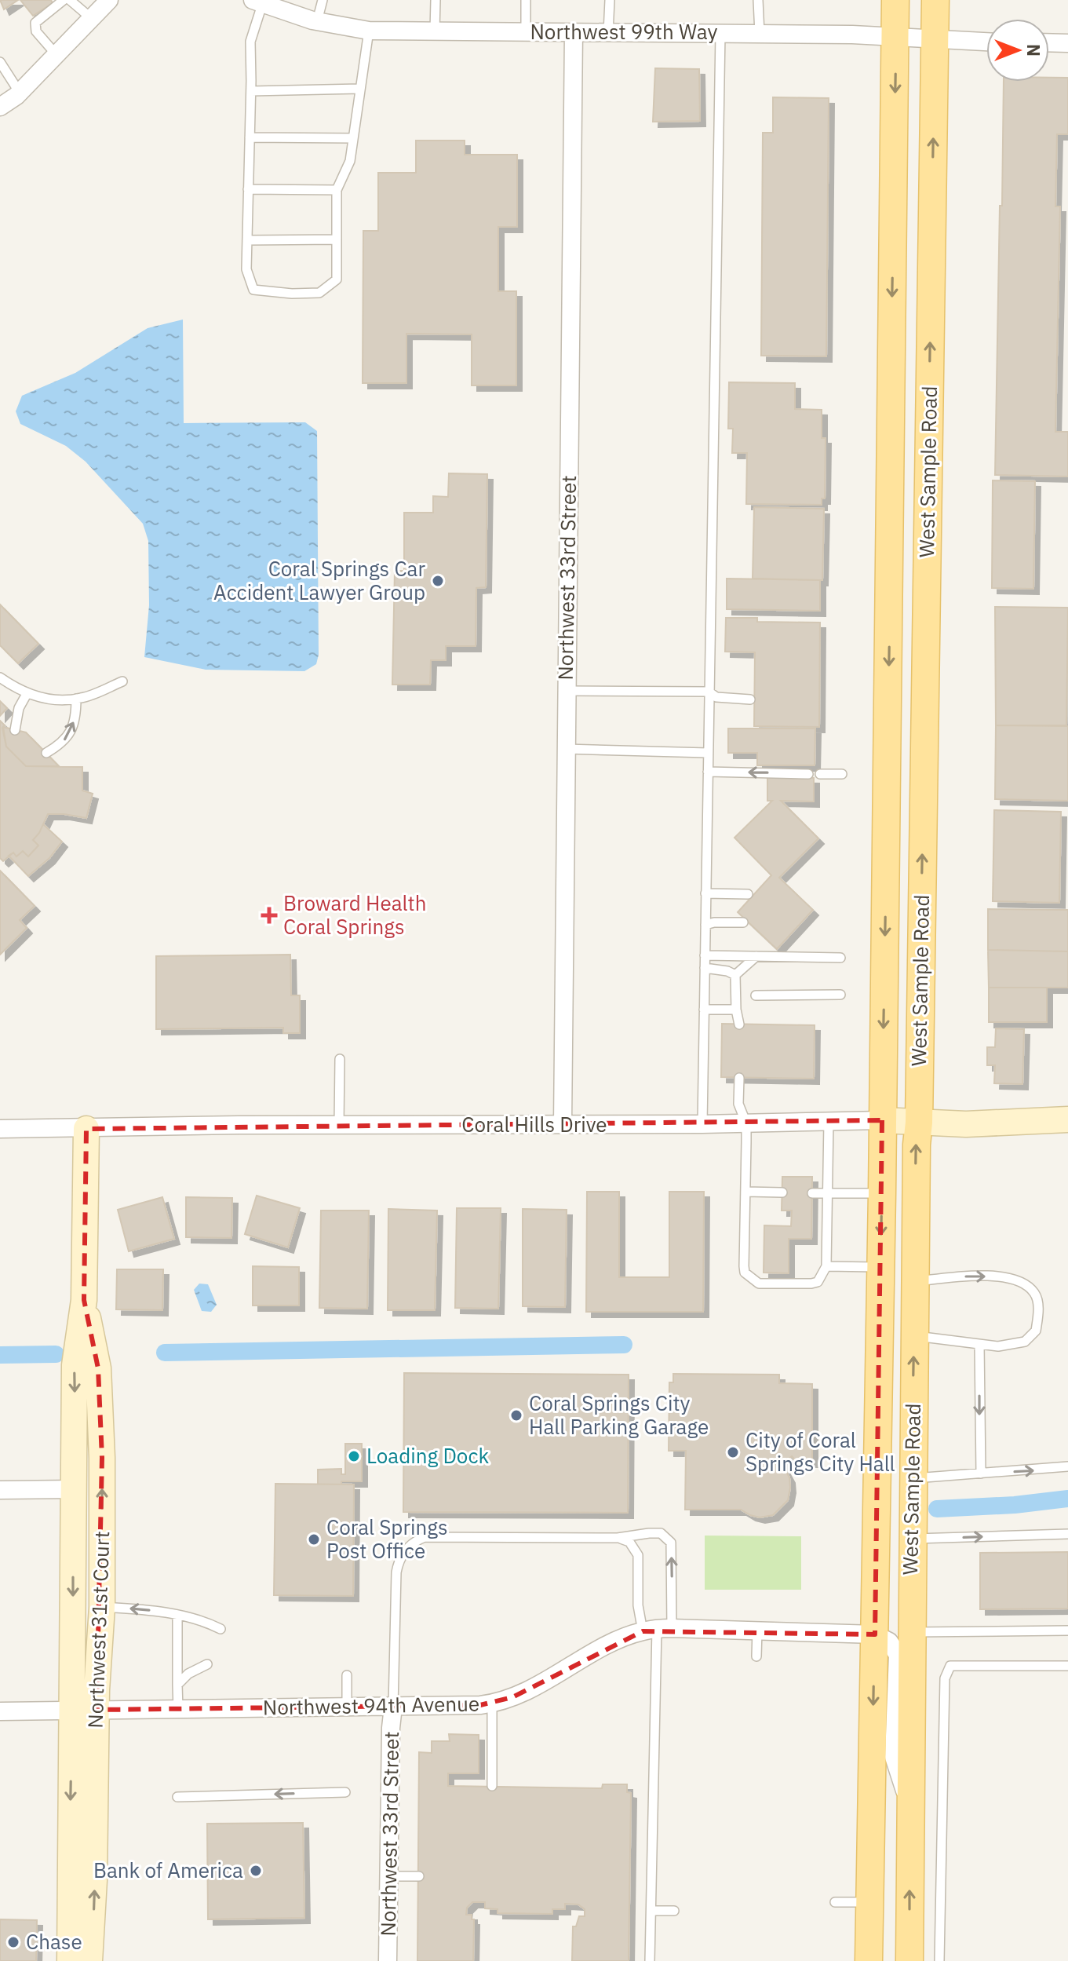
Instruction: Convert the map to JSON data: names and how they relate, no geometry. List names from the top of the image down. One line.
{"streets":{"main road":["West Sample Road"],"street":["Northwest 99th Way","Northwest 33rd Street","Coral Hills Drive","Northwest 31st Court","Northwest 94th Avenue"]},"crossings":[["Northwest 99th Way","West Sample Road"],["Northwest 99th Way","Northwest 33rd Street"],["West Sample Road","Coral Hills Drive"],["West Sample Road","Northwest 94th Avenue"],["Northwest 33rd Street","Coral Hills Drive"],["Northwest 33rd Street","Northwest 94th Avenue"],["Coral Hills Drive","Northwest 31st Court"],["Northwest 31st Court","Northwest 94th Avenue"]],"places":{"other":["Coral Springs Car Accident Lawyer Group","Coral Springs City Hall Parking Garage","City of Coral Springs City Hall","Loading Dock","Coral Springs Post Office","Bank of America","Chase"],"health":["Broward Health Coral Springs"]},"north":"right"}
